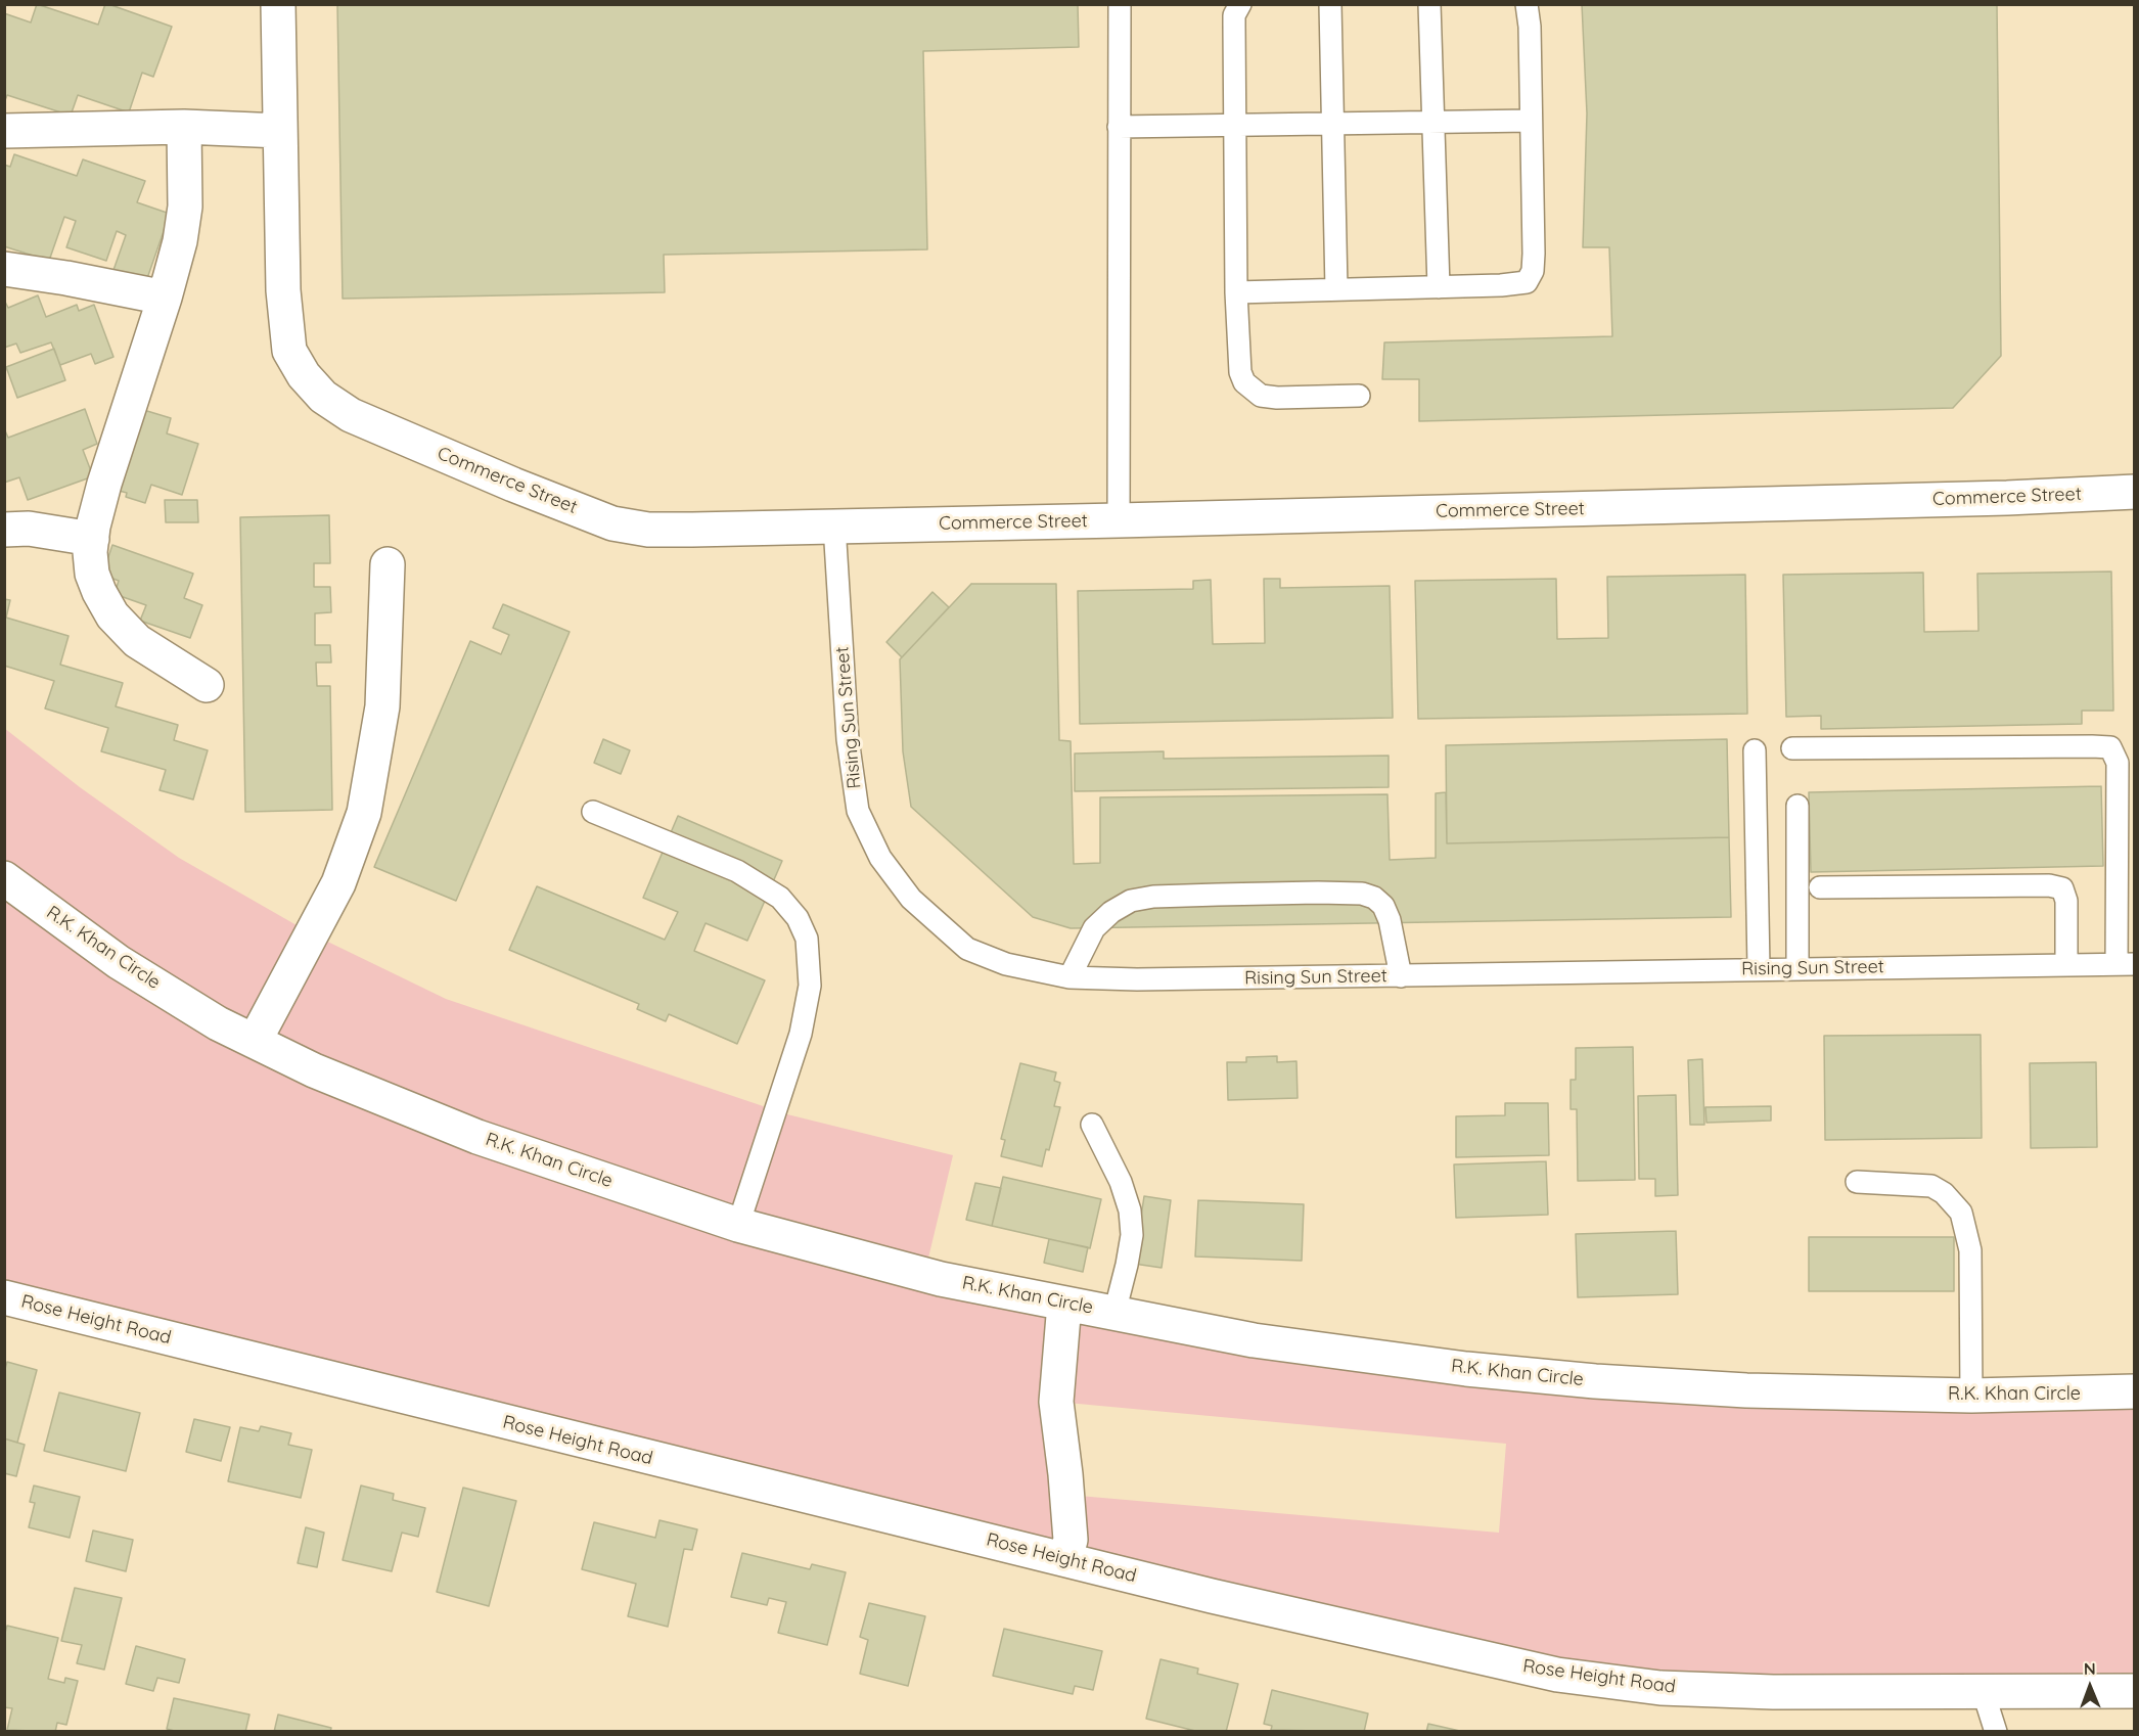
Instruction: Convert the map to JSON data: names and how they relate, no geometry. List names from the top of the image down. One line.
{"streets":{"street":["Commerce Street","R.K. Khan Circle","Rose Height Road"],"lane":["Rising Sun Street"]},"crossings":[["Commerce Street","Rising Sun Street"]],"north":"top"}
